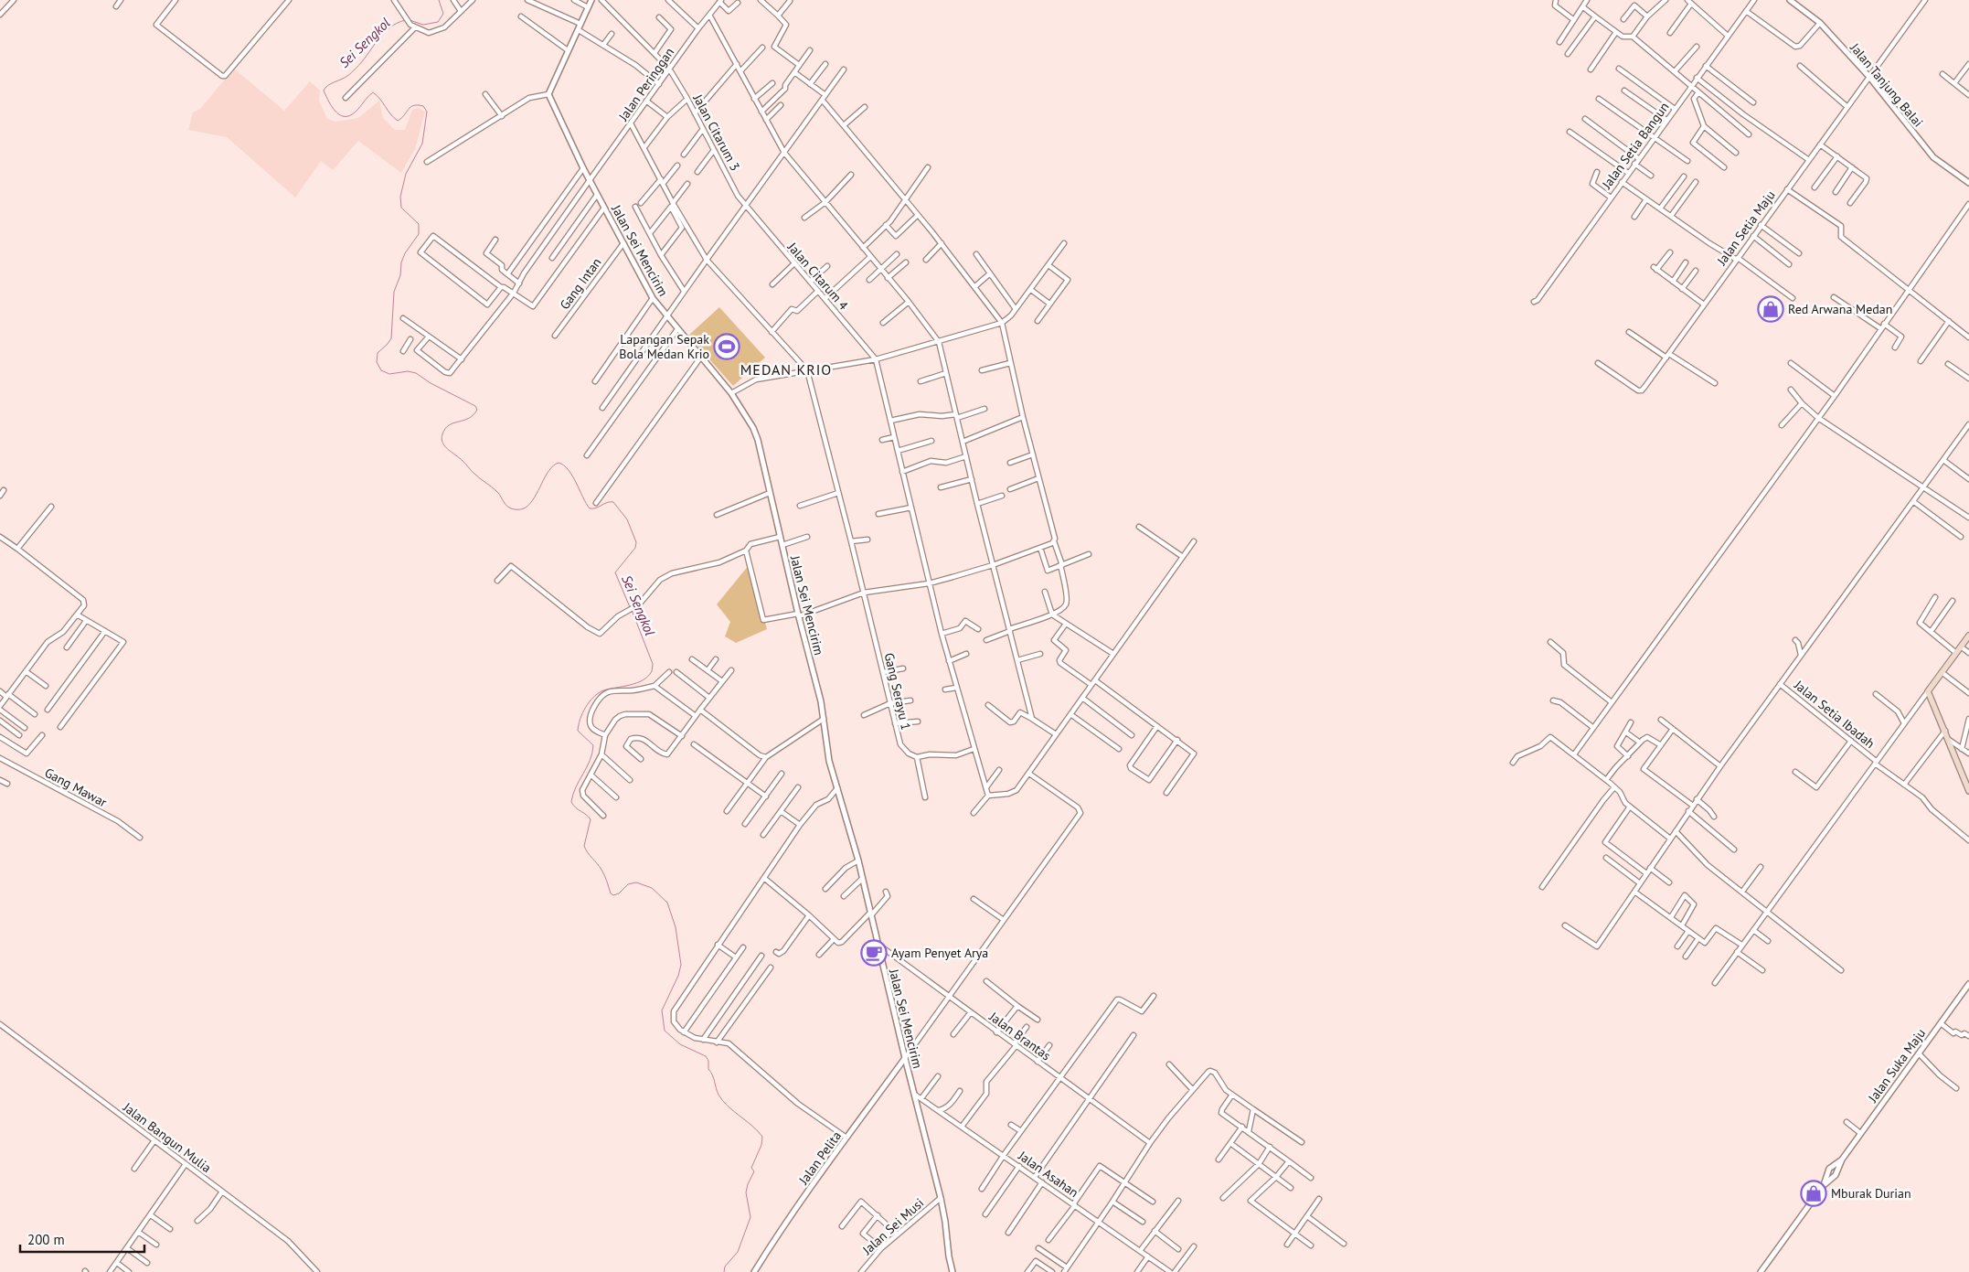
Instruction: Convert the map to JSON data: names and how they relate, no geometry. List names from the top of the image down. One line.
{"streets":{"street":["Jalan Peringgan","Jalan Tanjung Balai","Jalan Citarum 3","Jalan Setia Bangun","Jalan Setia Maju","Jalan Sei Mencirim","Jalan Citarum 4","Gang Intan","Gang Serayu 1","Jalan Setia Ibadah","Gang Mawar","Jalan Brantas","Jalan Suka Maju","Jalan Bangun Mulia","Jalan Pelita","Jalan Asahan","Jalan Sei Musi"]},"crossings":[["Jalan Peringgan","Jalan Citarum 3"],["Jalan Peringgan","Jalan Sei Mencirim"],["Jalan Tanjung Balai","Jalan Setia Maju"],["Jalan Citarum 3","Jalan Citarum 4"],["Jalan Sei Mencirim","Gang Intan"],["Jalan Sei Mencirim","Jalan Brantas"],["Jalan Sei Mencirim","Jalan Pelita"],["Jalan Sei Mencirim","Jalan Asahan"],["Jalan Sei Mencirim","Jalan Sei Musi"]],"districts":["MEDAN KRIO"],"water":["Sei Sengkol"],"places":{"shop":["Red Arwana Medan","Mburak Durian"],"sports":["Lapangan Sepak Bola Medan Krio"],"cafe":["Ayam Penyet Arya"]},"scale_bar":"200 m"}
